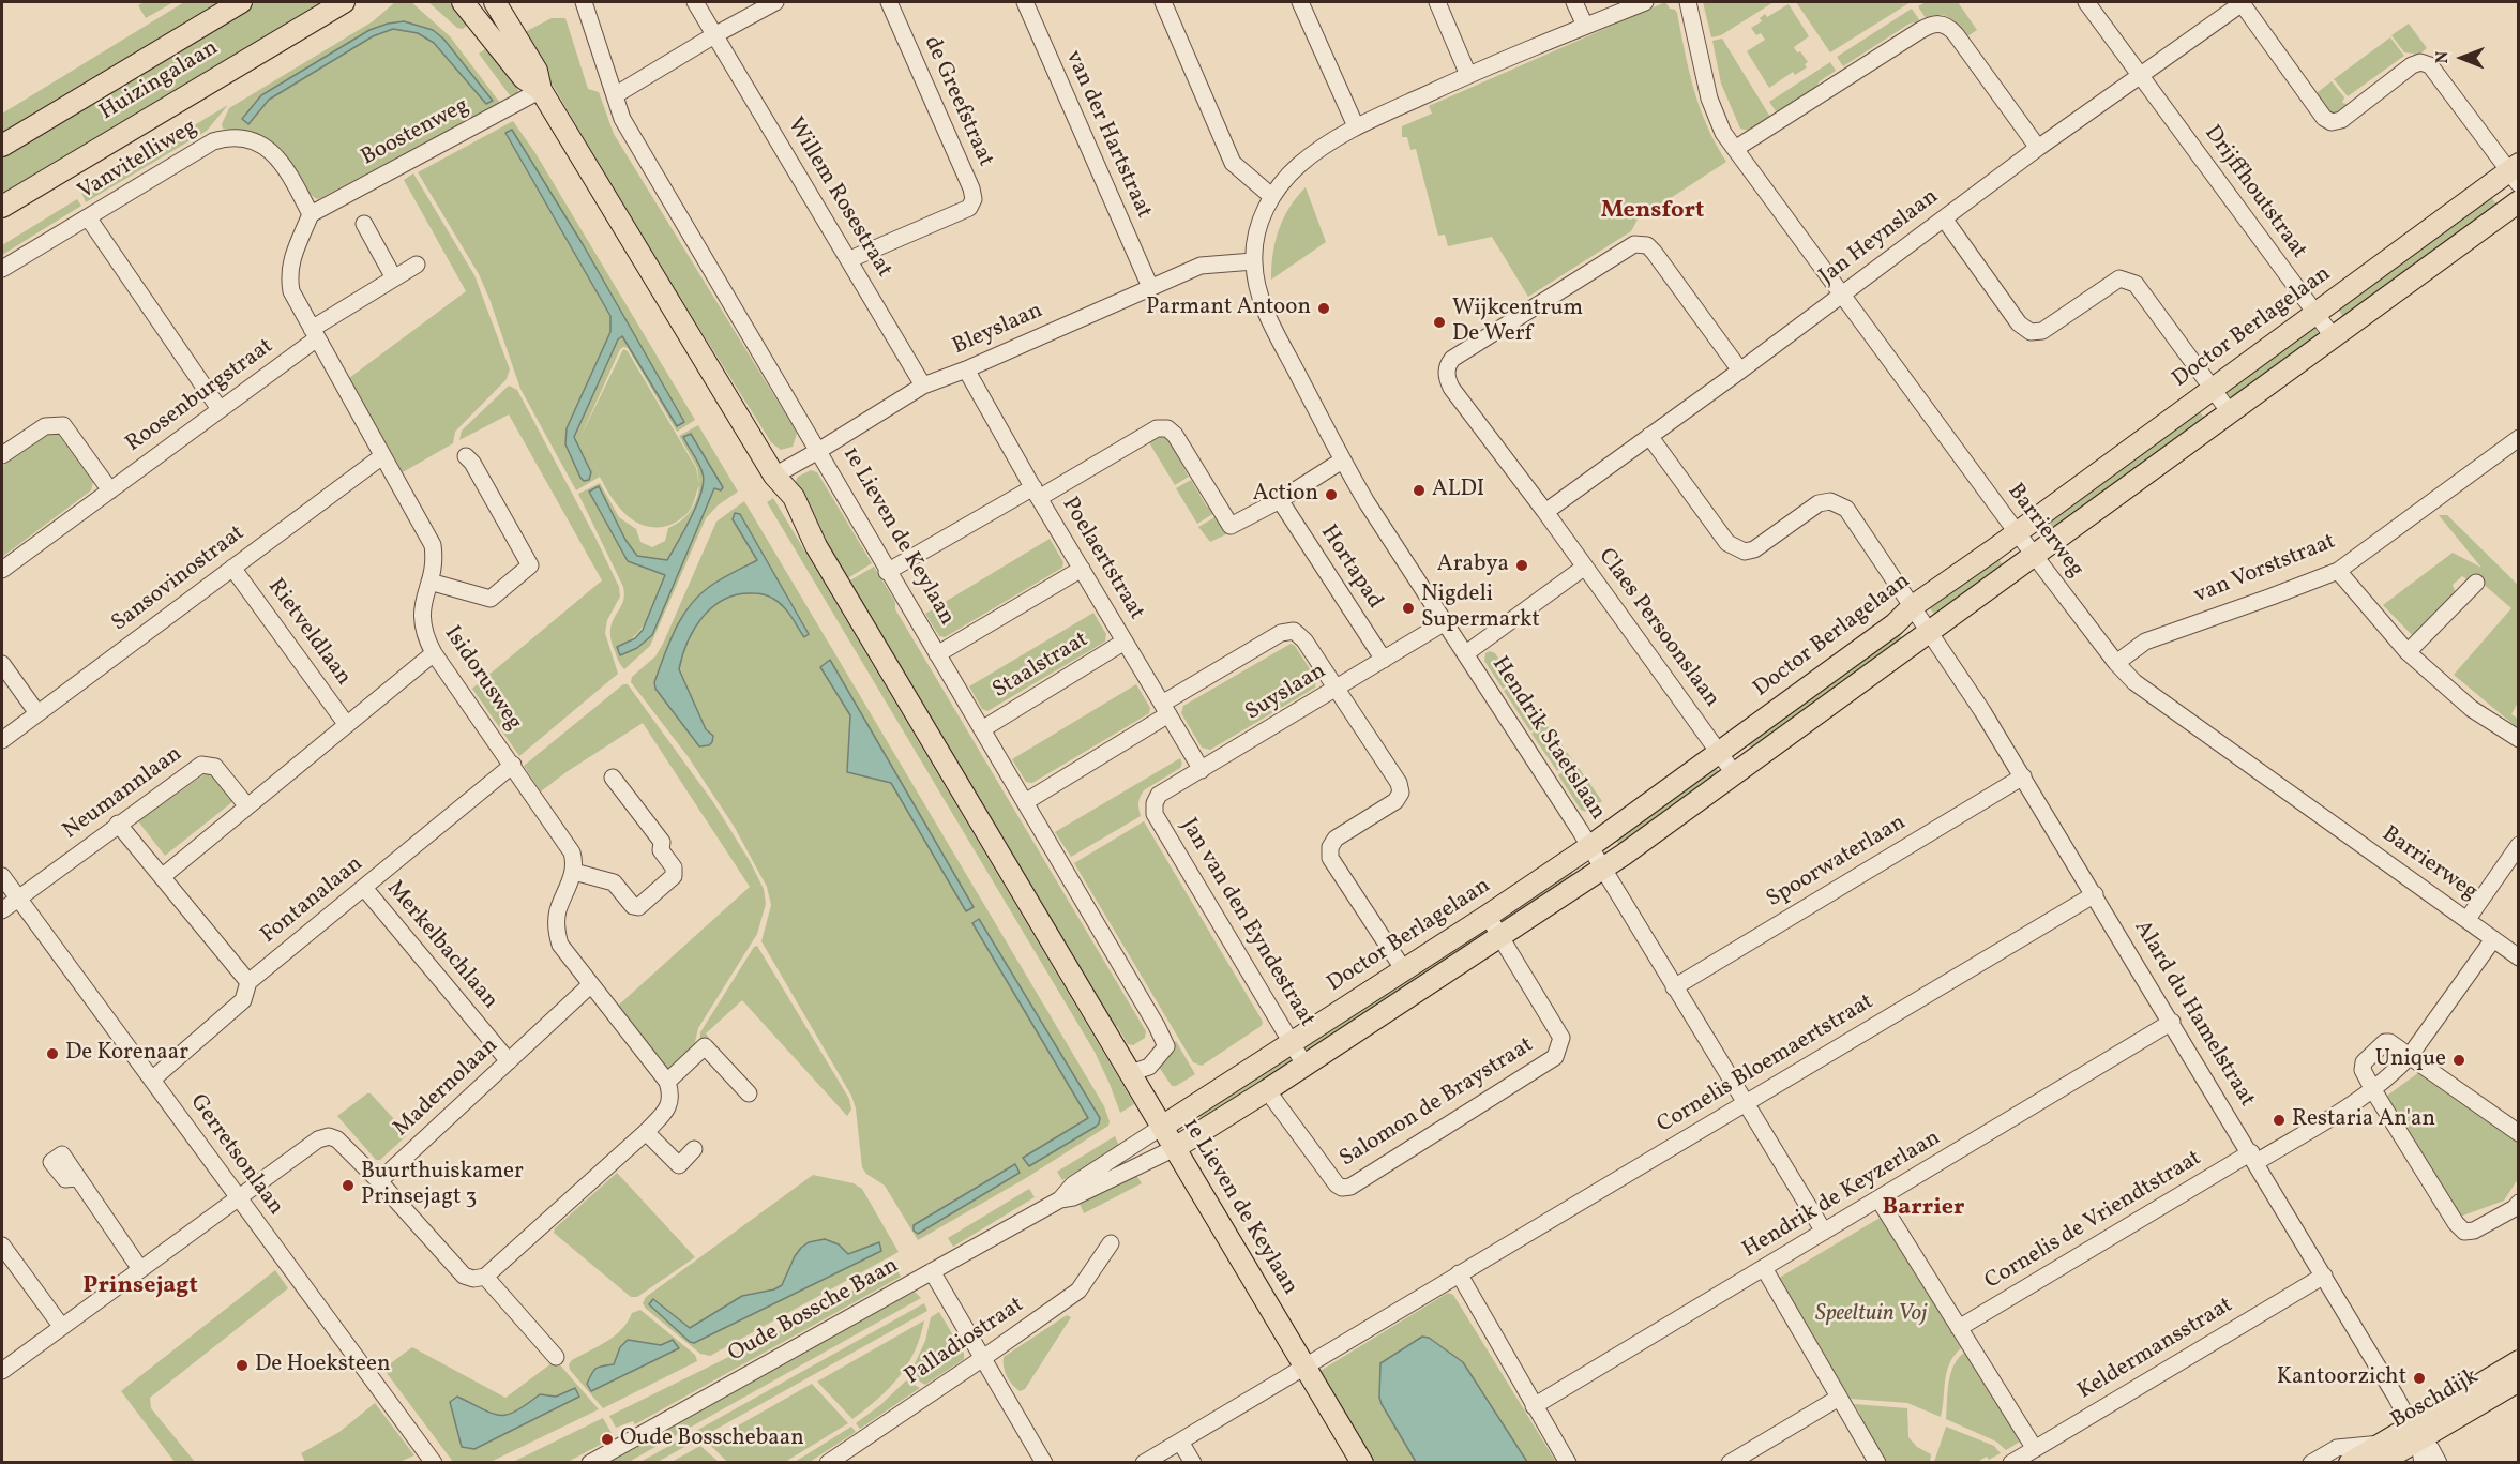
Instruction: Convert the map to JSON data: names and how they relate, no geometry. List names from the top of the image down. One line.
{"streets":{"main road":["Huizingalaan","Doctor Berlagelaan","1e Lieven de Keylaan","Boschdijk"],"street":["de Greefstraat","Boostenweg","van der Hartstraat","Vanvitelliweg","Drijffhoutstraat","Willem Rosestraat","Jan Heynslaan","Bleyslaan","Roosenburgstraat","Barrierweg","Poelaertstraat","Hortapad","van Vorststraat","Sansovinostraat","Claes Persoonslaan","Rietveldlaan","Staalstraat","Isidorusweg","Suyslaan","Hendrik Staetslaan","Neumannlaan","Spoorwaterlaan","Fontanalaan","Jan van den Eyndestraat","Merkelbachlaan","Alard du Hamelstraat","Cornelis Bloemaertstraat","Madernolaan","Salomon de Braystraat","Gerretsonlaan","Hendrik de Keyzerlaan","Cornelis de Vriendtstraat","Oude Bossche Baan","Palladiostraat","Keldermansstraat"]},"crossings":[["de Greefstraat","Willem Rosestraat"],["Boostenweg","Vanvitelliweg"],["Boostenweg","1e Lieven de Keylaan"],["Boostenweg","Isidorusweg"],["van der Hartstraat","Bleyslaan"],["Vanvitelliweg","Isidorusweg"],["Drijffhoutstraat","Jan Heynslaan"],["Drijffhoutstraat","Doctor Berlagelaan"],["Willem Rosestraat","Bleyslaan"],["Jan Heynslaan","Barrierweg"],["Jan Heynslaan","Claes Persoonslaan"],["Jan Heynslaan","Alard du Hamelstraat"],["Doctor Berlagelaan","Barrierweg"],["Doctor Berlagelaan","1e Lieven de Keylaan"],["Doctor Berlagelaan","Claes Persoonslaan"],["Doctor Berlagelaan","Hendrik Staetslaan"],["Doctor Berlagelaan","Jan van den Eyndestraat"],["Doctor Berlagelaan","Alard du Hamelstraat"],["Doctor Berlagelaan","Salomon de Braystraat"],["Doctor Berlagelaan","Oude Bossche Baan"],["Bleyslaan","1e Lieven de Keylaan"],["Bleyslaan","Poelaertstraat"],["Bleyslaan","Hendrik Staetslaan"],["Roosenburgstraat","Isidorusweg"],["Barrierweg","van Vorststraat"],["Barrierweg","Cornelis de Vriendtstraat"],["1e Lieven de Keylaan","Staalstraat"],["1e Lieven de Keylaan","Cornelis Bloemaertstraat"],["1e Lieven de Keylaan","Oude Bossche Baan"],["Poelaertstraat","Staalstraat"],["Poelaertstraat","Suyslaan"],["Hortapad","Suyslaan"],["Sansovinostraat","Rietveldlaan"],["Sansovinostraat","Isidorusweg"],["Isidorusweg","Fontanalaan"],["Suyslaan","Hendrik Staetslaan"],["Suyslaan","Jan van den Eyndestraat"],["Hendrik Staetslaan","Spoorwaterlaan"],["Hendrik Staetslaan","Cornelis Bloemaertstraat"],["Hendrik Staetslaan","Hendrik de Keyzerlaan"],["Neumannlaan","Gerretsonlaan"],["Spoorwaterlaan","Alard du Hamelstraat"],["Fontanalaan","Merkelbachlaan"],["Fontanalaan","Gerretsonlaan"],["Merkelbachlaan","Madernolaan"],["Alard du Hamelstraat","Cornelis Bloemaertstraat"],["Alard du Hamelstraat","Hendrik de Keyzerlaan"],["Alard du Hamelstraat","Cornelis de Vriendtstraat"],["Alard du Hamelstraat","Keldermansstraat"],["Alard du Hamelstraat","Boschdijk"]],"districts":["Mensfort","Barrier","Prinsejagt"],"parks":["Speeltuin Voj"],"places":["Parmant Antoon","Wijkcentrum De Werf","ALDI","Action","Arabya","Nigdeli Supermarkt","De Korenaar","Unique","Restaria An'an","Buurthuiskamer Prinsejagt 3","De Hoeksteen","Kantoorzicht","Oude Bosschebaan"],"north":"left"}
